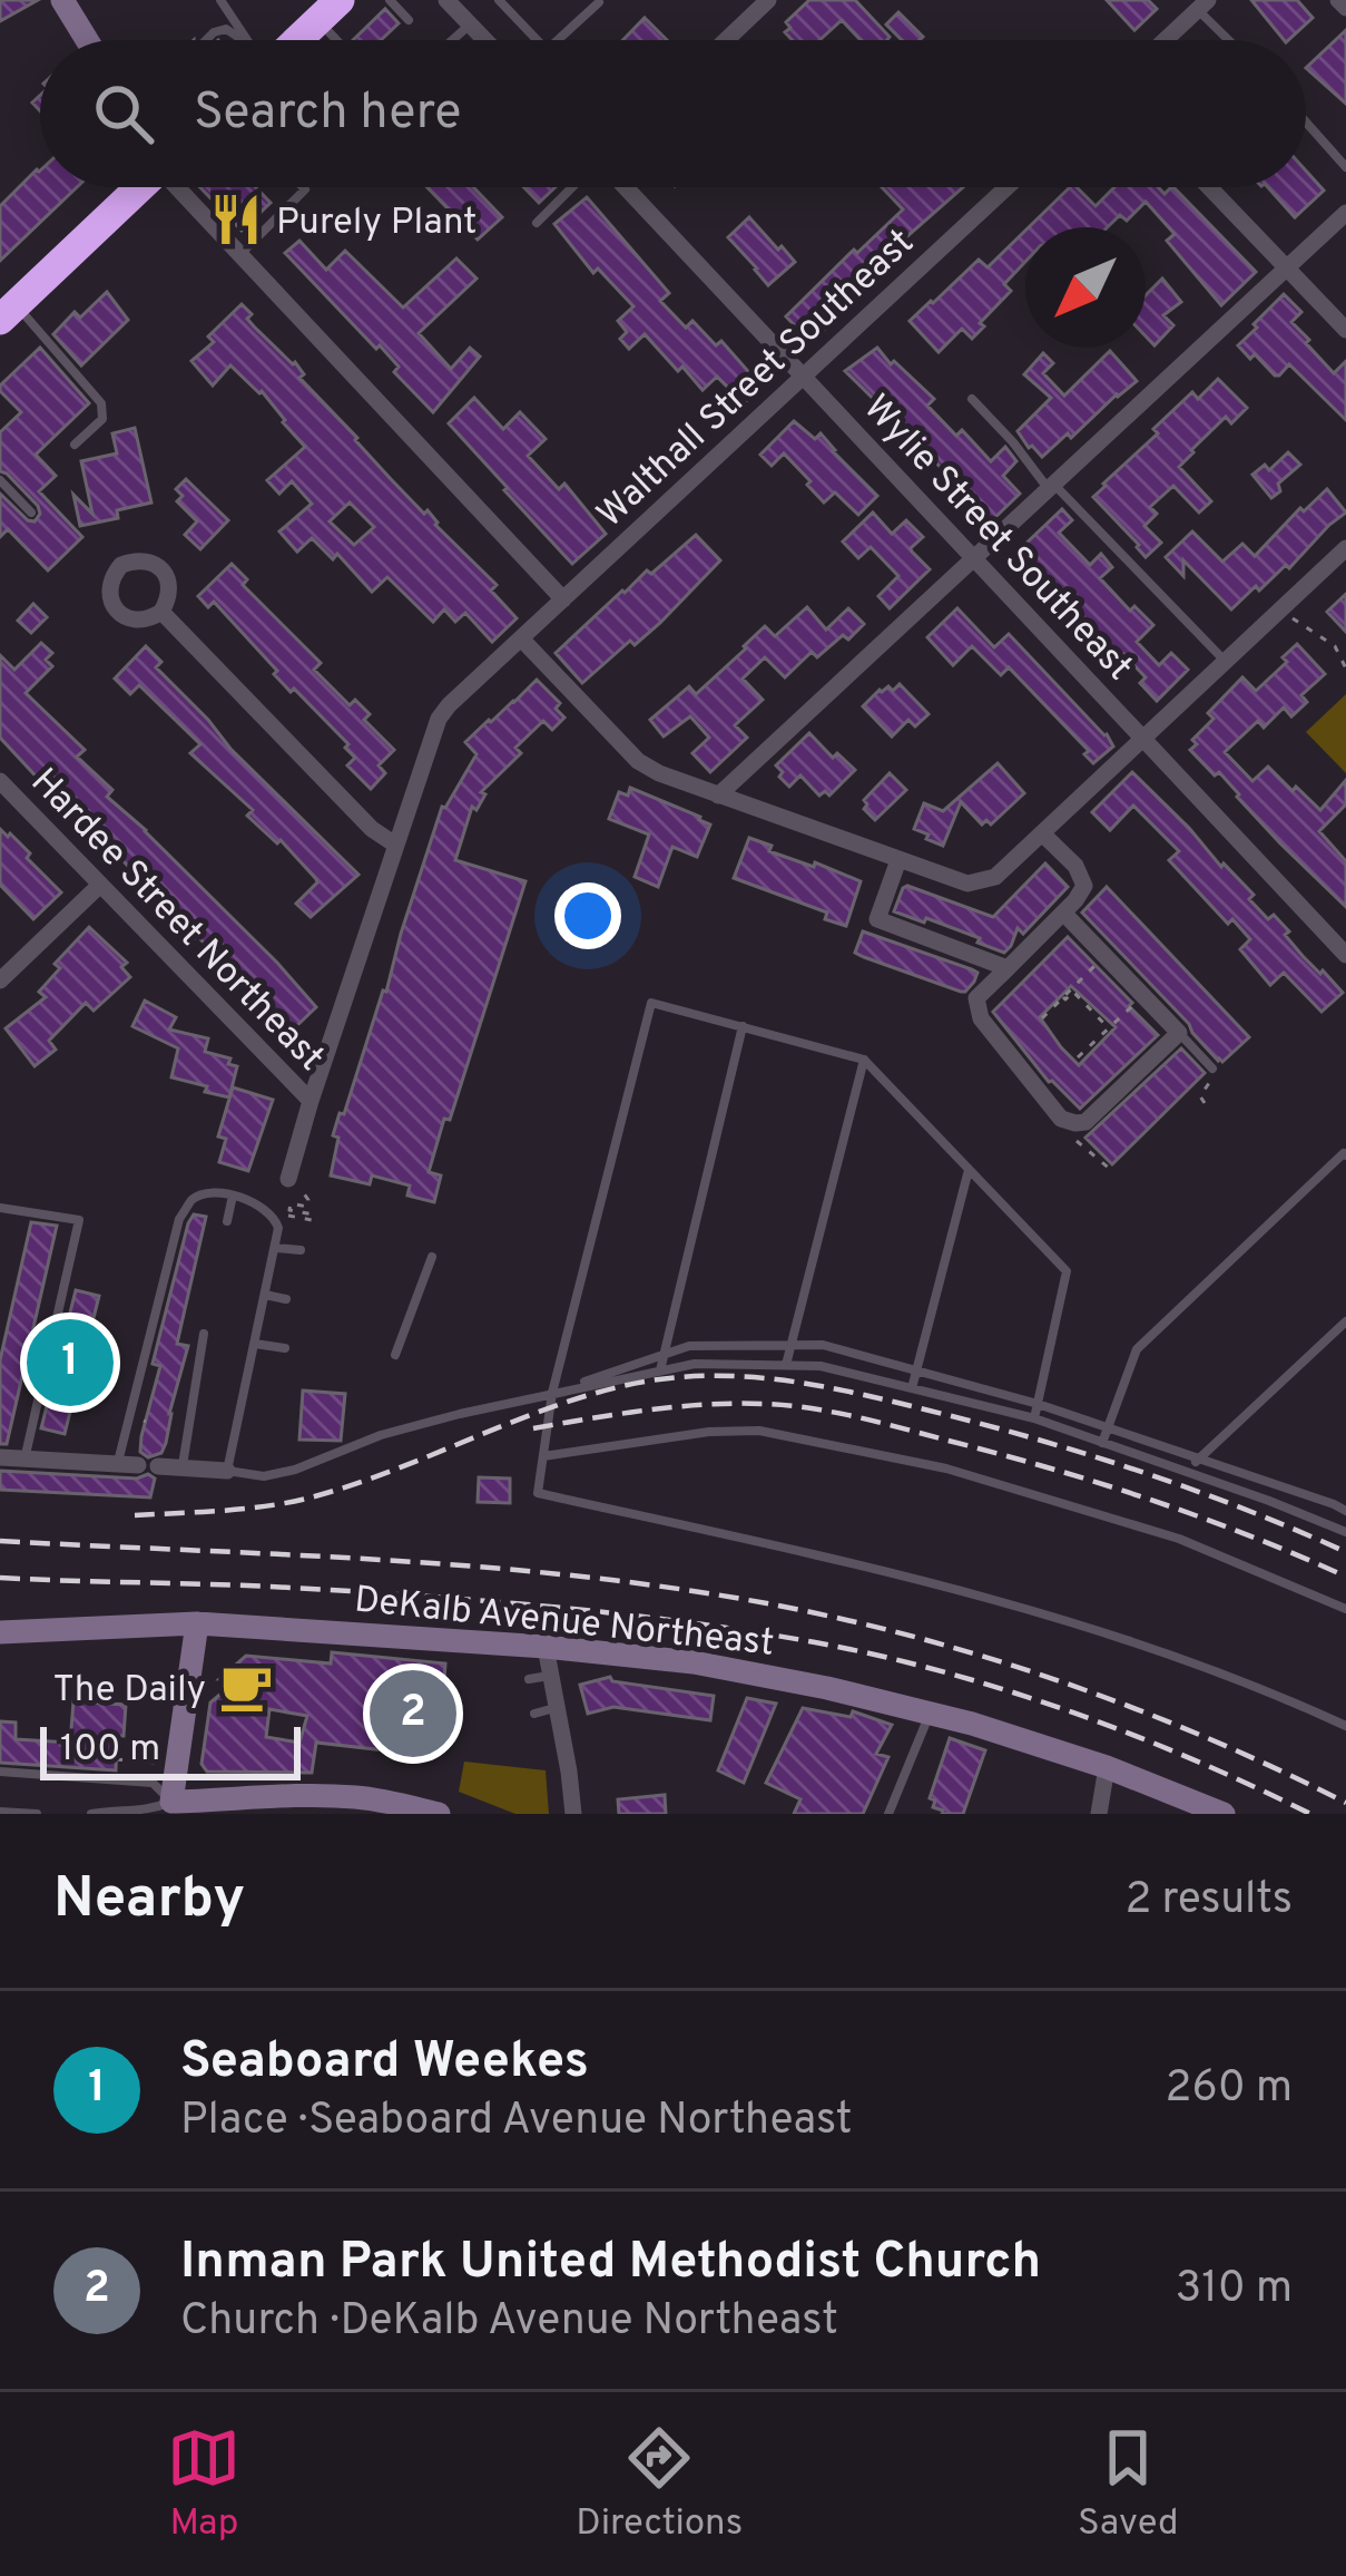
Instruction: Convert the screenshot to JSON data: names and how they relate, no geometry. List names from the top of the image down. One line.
{"streets":{"main road":["DeKalb Avenue Northeast"],"street":["Walthall Street Southeast","Wylie Street Southeast","Hardee Street Northeast"]},"crossings":[["Walthall Street Southeast","Wylie Street Southeast"],["Walthall Street Southeast","Hardee Street Northeast"]],"places":{"restaurant":["Purely Plant"],"cafe":["The Daily"]},"scale_bar":"100 m","north":"bottom left","page":{"search":"Search here","pins":["1","2"],"scale":"100 m","heading":["Nearby","2 results"],"list":[{"mark":"1","name":"Seaboard Weekes","note":"Place · Seaboard Avenue Northeast","value":"260 m"},{"mark":"2","name":"Inman Park United Methodist Church","note":"Church · DeKalb Avenue Northeast","value":"310 m"}],"nav":["Map","Directions","Saved"]}}
